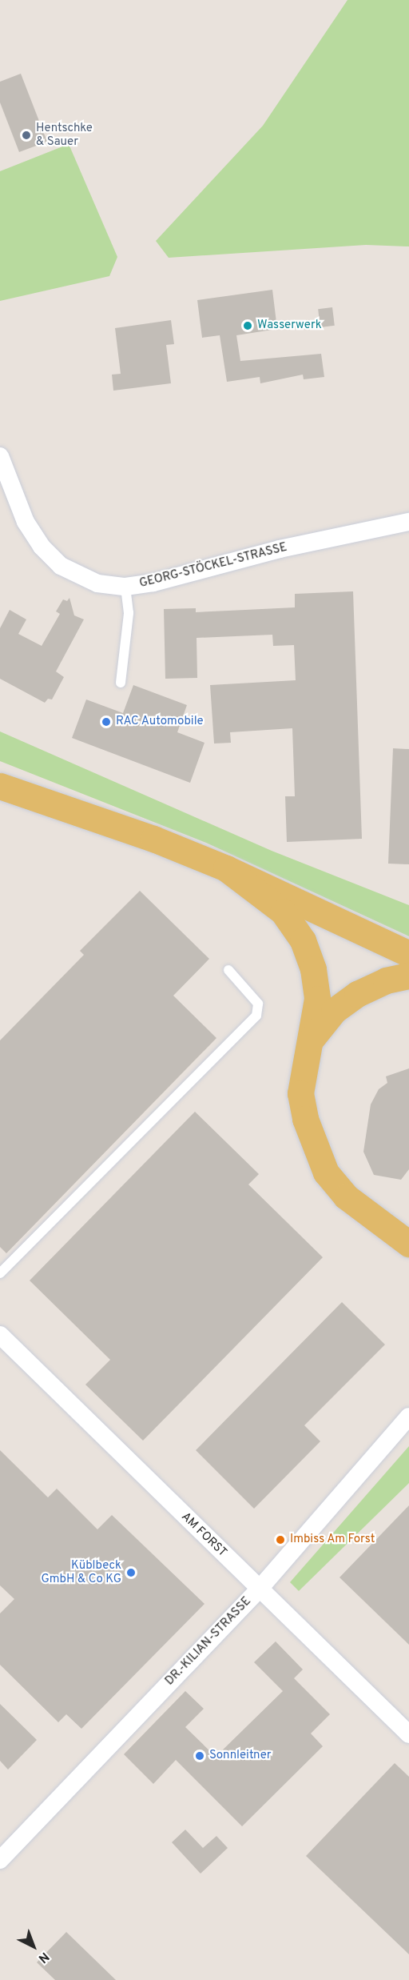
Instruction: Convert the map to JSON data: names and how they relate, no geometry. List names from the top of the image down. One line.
{"streets":{"street":["GEORG-STÖCKEL-STRASSE","AM FORST","DR.-KILIAN-STRASSE"]},"crossings":[["AM FORST","DR.-KILIAN-STRASSE"]],"places":["Hentschke & Sauer","Wasserwerk","RAC Automobile","Imbiss Am Forst","Küblbeck GmbH & Co KG","Sonnleitner"],"north":"bottom right"}
